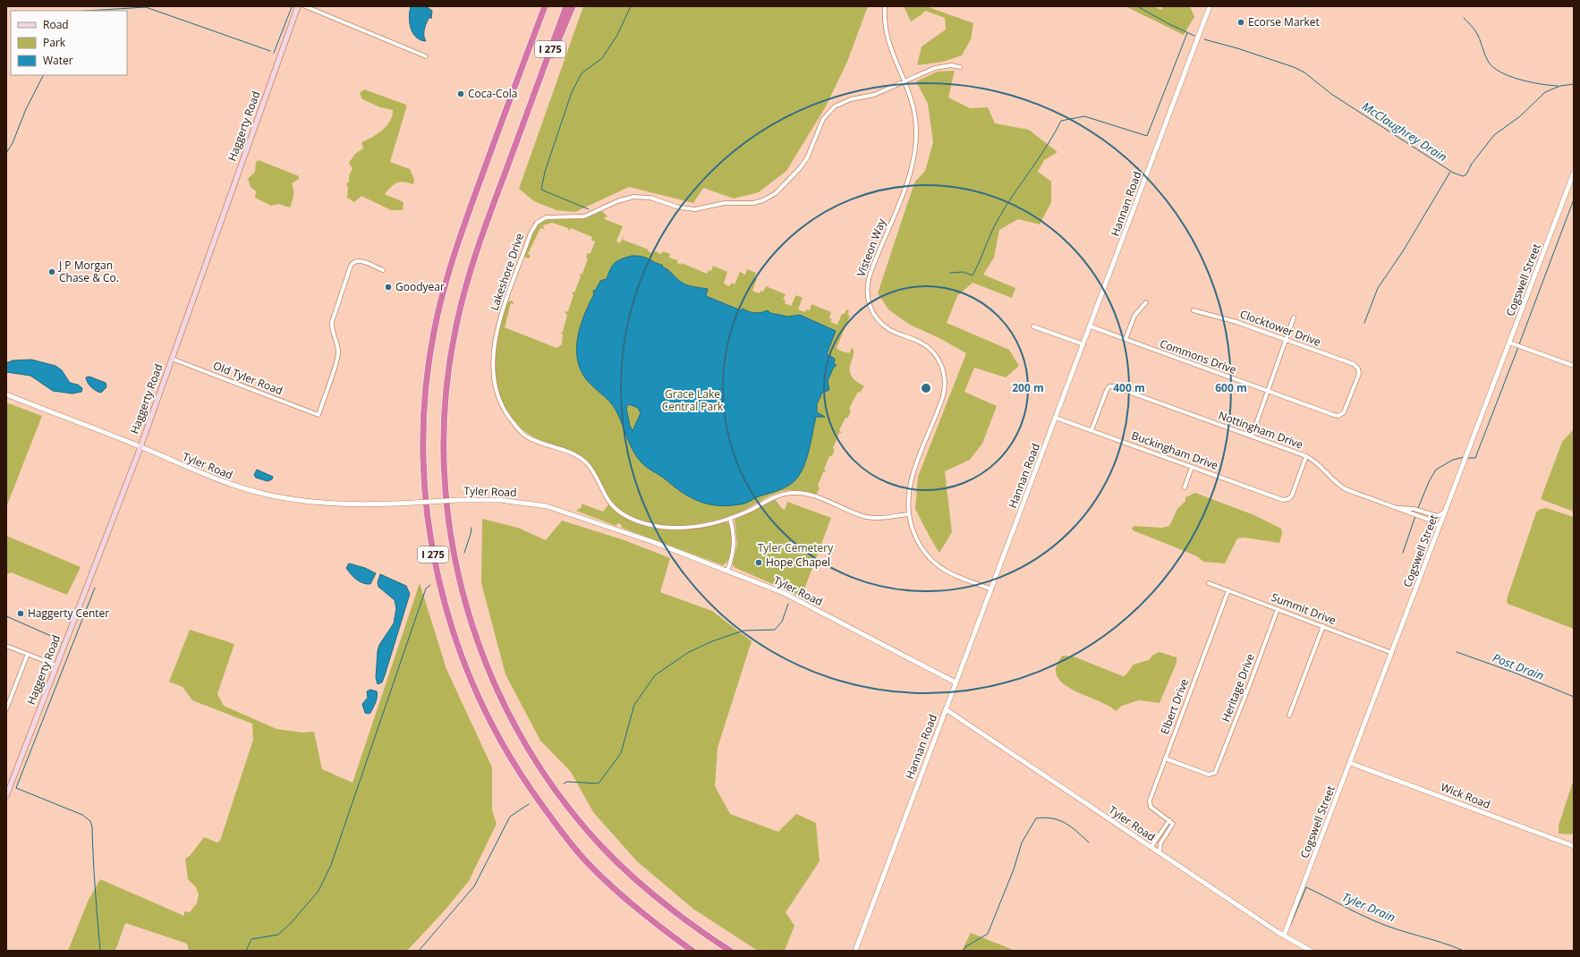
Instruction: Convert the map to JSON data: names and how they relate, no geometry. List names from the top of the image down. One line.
{"streets":{"highway":["I 275"],"main road":["Haggerty Road"],"street":["Hannan Road","Visteon Way","Lakeshore Drive","Cogswell Street","Clocktower Drive","Commons Drive","Old Tyler Road","Nottingham Drive","Buckingham Drive","Tyler Road","Summit Drive","Heritage Drive","Elbert Drive","Wick Road"]},"crossings":[["Haggerty Road","Old Tyler Road"],["Haggerty Road","Tyler Road"],["Hannan Road","Visteon Way"],["Hannan Road","Commons Drive"],["Hannan Road","Buckingham Drive"],["Hannan Road","Tyler Road"],["Visteon Way","Lakeshore Drive"],["Cogswell Street","Nottingham Drive"],["Cogswell Street","Tyler Road"],["Cogswell Street","Summit Drive"],["Cogswell Street","Wick Road"],["Clocktower Drive","Commons Drive"],["Nottingham Drive","Buckingham Drive"],["Summit Drive","Heritage Drive"],["Summit Drive","Elbert Drive"],["Heritage Drive","Elbert Drive"]],"water":["McClaughrey Drain","Post Drain","Tyler Drain"],"parks":["Grace Lake Central Park","Tyler Cemetery"],"places":["Ecorse Market","Coca-Cola","J P Morgan Chase & Co.","Goodyear","Hope Chapel","Haggerty Center"],"legend":["Road","Park","Water"],"rings":["200 m","400 m","600 m"]}
